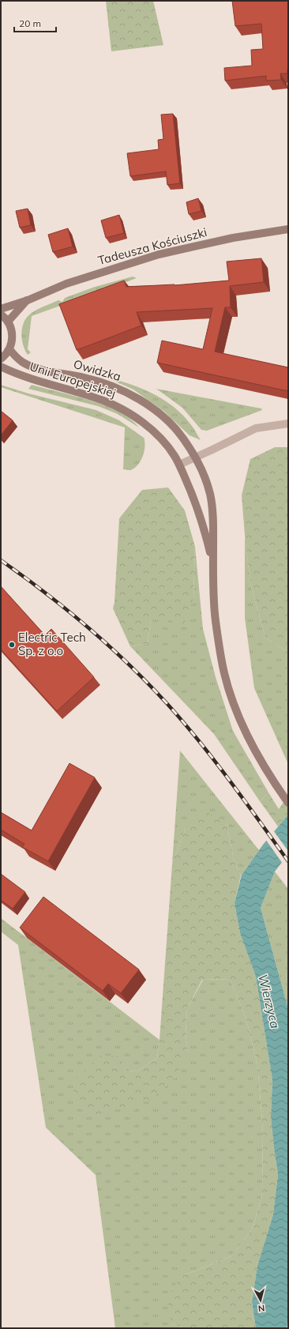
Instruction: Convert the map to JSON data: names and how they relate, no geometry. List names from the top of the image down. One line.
{"streets":{"main road":["Tadeusza Kościuszki","Owidzka","Unii Europejskiej"]},"crossings":[["Owidzka","Unii Europejskiej"]],"water":["Wierzyca"],"places":["Electric Tech Sp. z o.o"],"scale_bar":"20 m","north":"bottom"}
